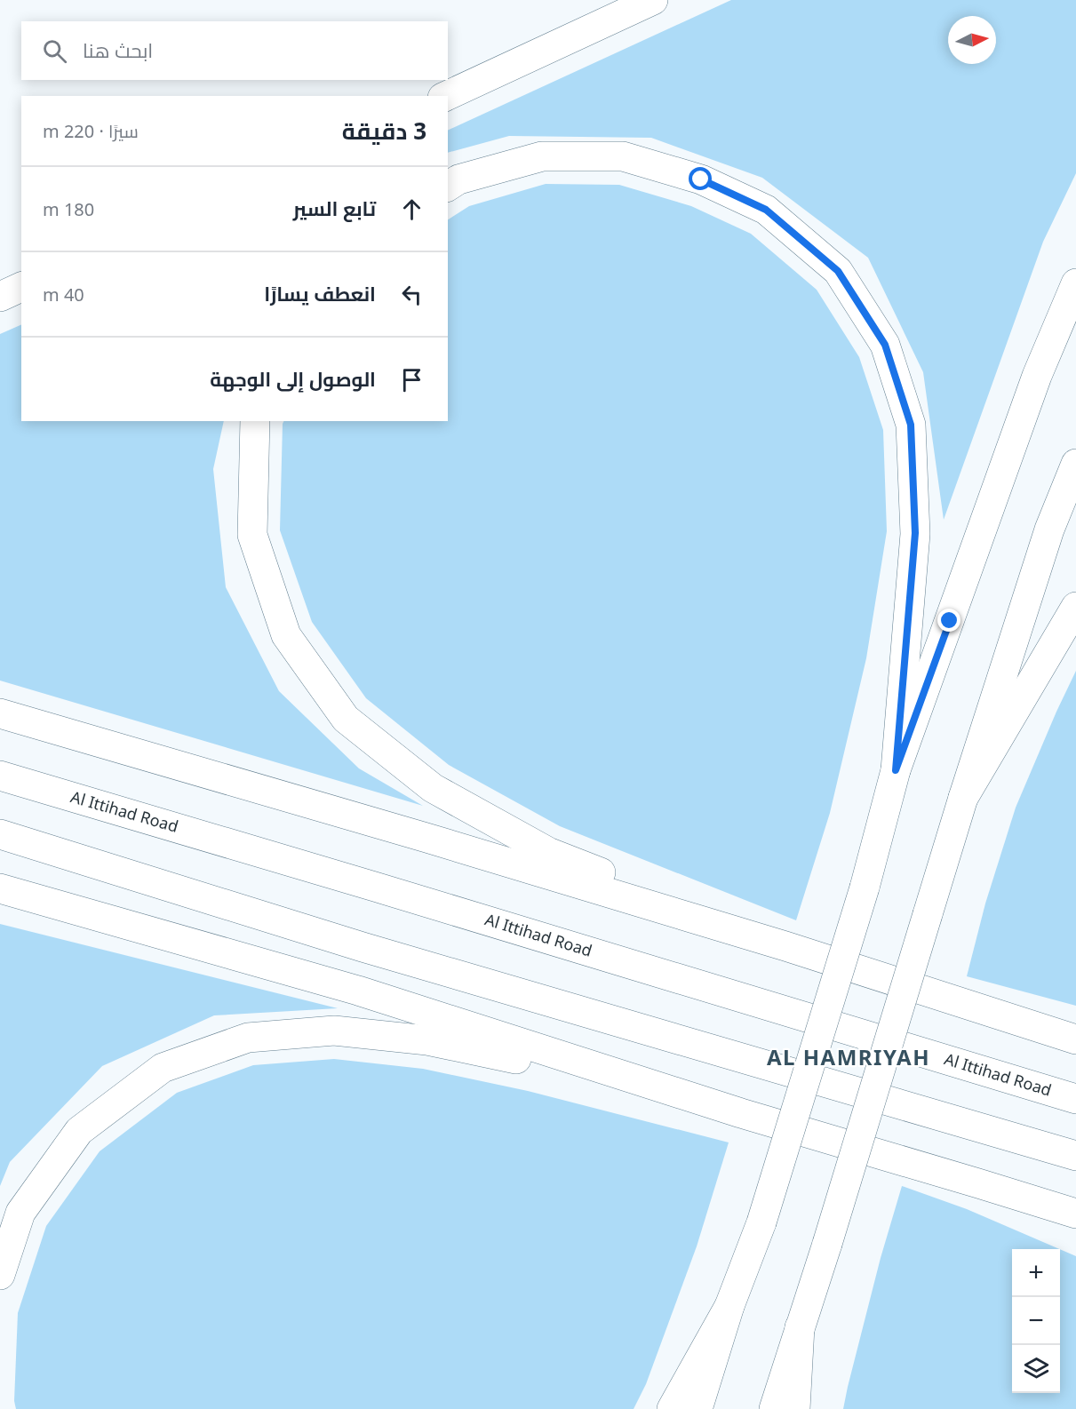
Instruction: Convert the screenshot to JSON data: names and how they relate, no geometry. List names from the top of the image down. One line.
{"streets":{"main road":["Al Ittihad Road"]},"districts":["AL HAMRIYAH"],"north":"right","page":{"search":"ابحث هنا","heading":["3 دقيقة","سيرًا · 220 m"],"list":[["تابع السير","180 m"],["انعطف يسارًا","40 m"],"الوصول إلى الوجهة"],"map_buttons":["+","−"]}}
